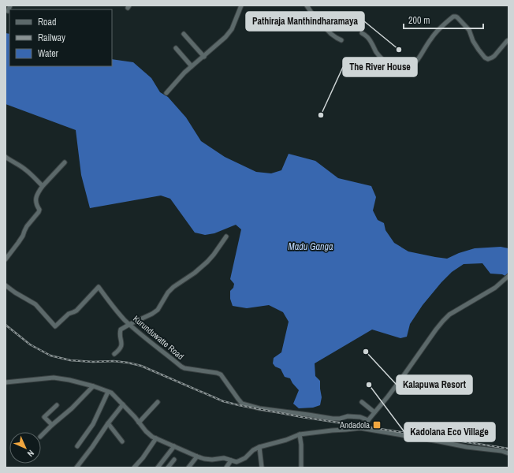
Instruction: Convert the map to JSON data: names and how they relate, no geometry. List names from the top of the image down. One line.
{"streets":{"street":["Kurunduwatte Road"]},"water":["Madu Ganga"],"places":{"other":["Pathiraja Manthindharamaya","The River House","Kalapuwa Resort","Kadolana Eco Village"],"transit":["Andadola"]},"legend":["Road","Railway","Water"],"scale_bar":"200 m","north":"bottom right"}
